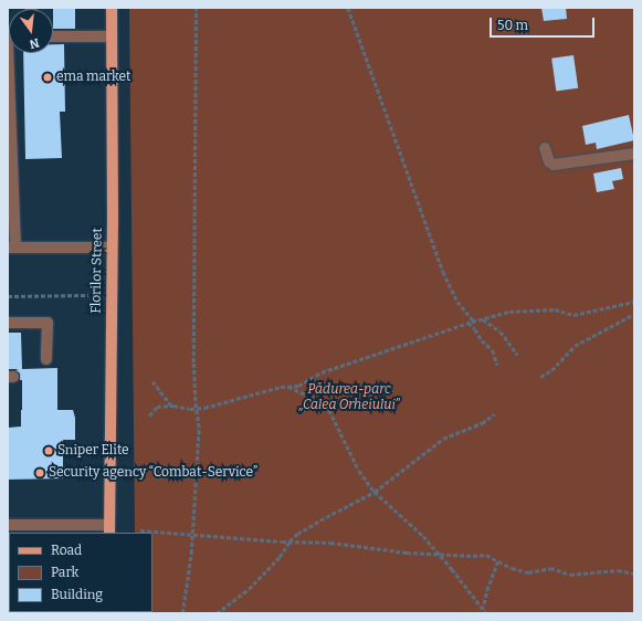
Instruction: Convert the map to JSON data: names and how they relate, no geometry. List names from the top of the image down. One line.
{"streets":{"main road":["Florilor Street"]},"parks":["Pădurea-parc „Calea Orheiului”"],"places":["ema market","Sniper Elite","Security agency “Combat-Service”"],"legend":["Road","Park","Building"],"scale_bar":"50 m","north":"bottom"}
